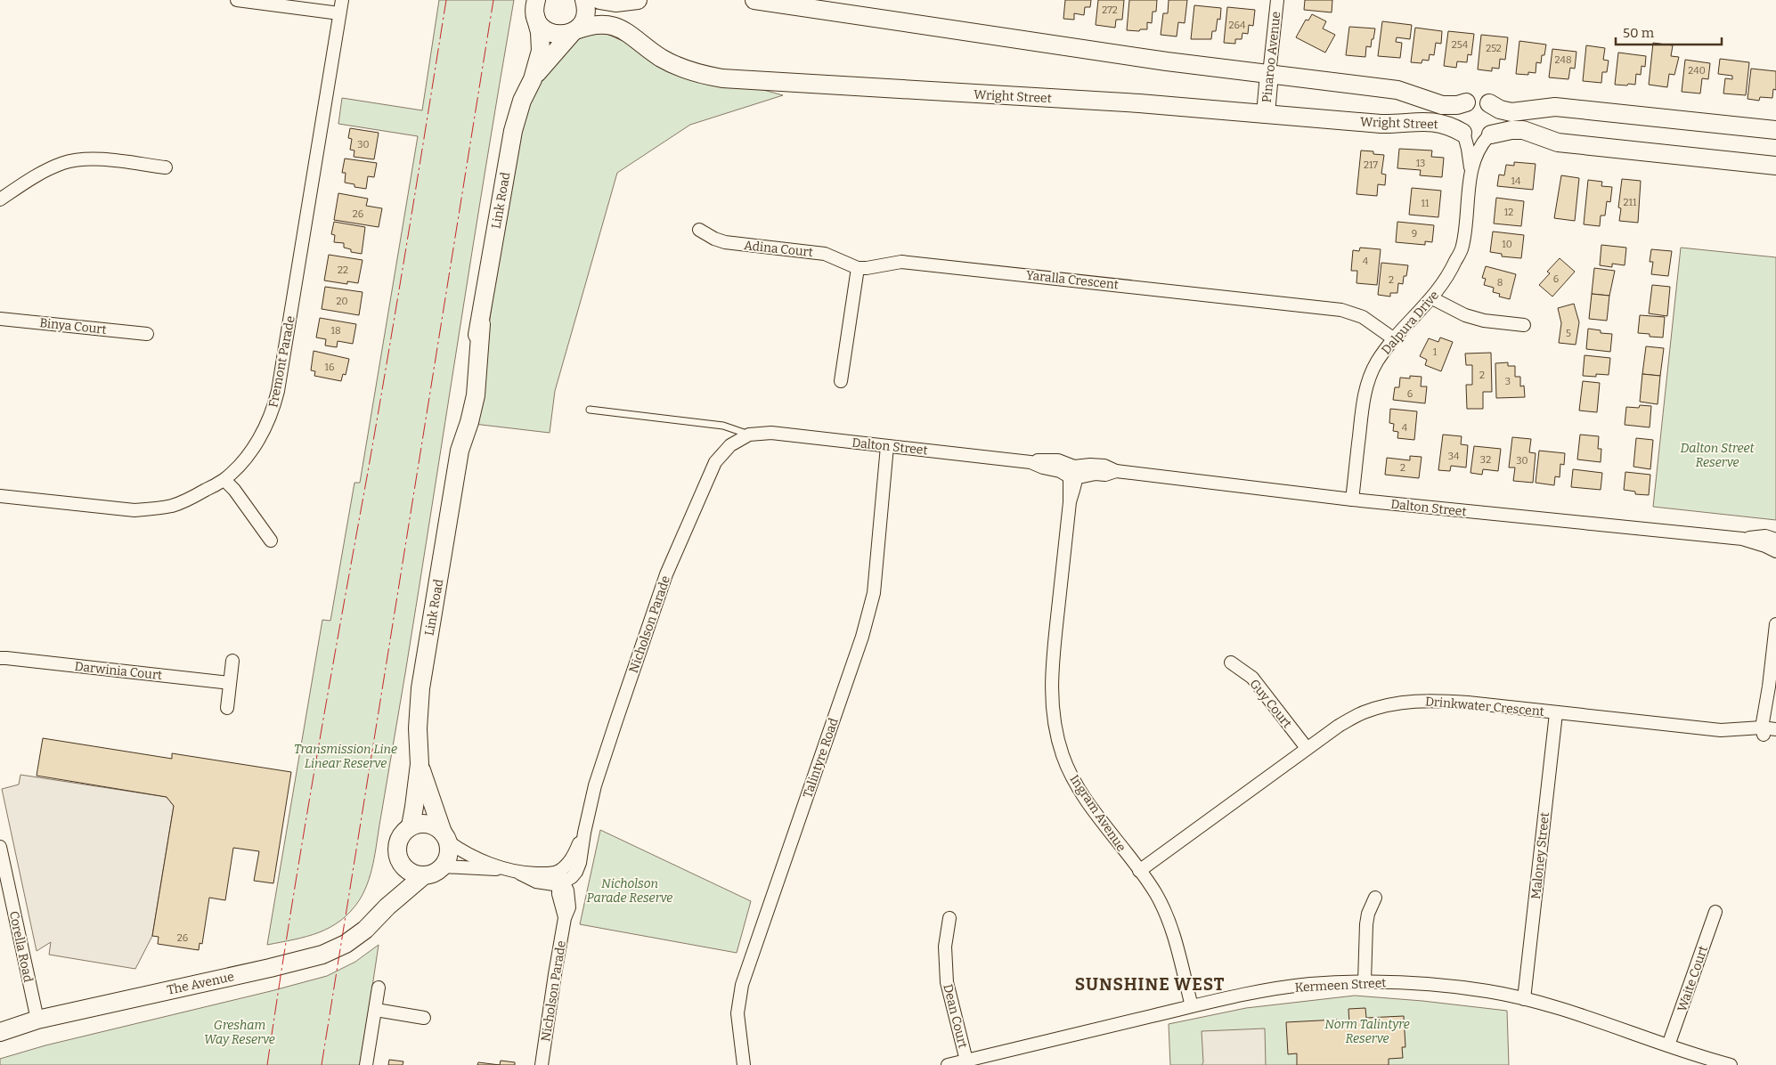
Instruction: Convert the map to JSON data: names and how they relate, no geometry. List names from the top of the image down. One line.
{"streets":{"street":["Pinaroo Avenue","Wright Street","Link Road","Adina Court","Yaralla Crescent","Dalpura Drive","Binya Court","Fremont Parade","Dalton Street","Nicholson Parade","Darwinia Court","Guy Court","Drinkwater Crescent","Talintyre Road","Ingram Avenue","Maloney Street","Corella Road","Waite Court","The Avenue","Kermeen Street","Dean Court"]},"crossings":[["Pinaroo Avenue","Wright Street"],["Wright Street","Link Road"],["Wright Street","Dalpura Drive"],["Link Road","The Avenue"],["Adina Court","Yaralla Crescent"],["Yaralla Crescent","Dalpura Drive"],["Dalpura Drive","Dalton Street"],["Dalton Street","Nicholson Parade"],["Dalton Street","Talintyre Road"],["Dalton Street","Ingram Avenue"],["Guy Court","Drinkwater Crescent"],["Drinkwater Crescent","Ingram Avenue"],["Drinkwater Crescent","Maloney Street"],["Ingram Avenue","Kermeen Street"],["Maloney Street","Kermeen Street"],["Corella Road","The Avenue"],["Waite Court","Kermeen Street"],["Kermeen Street","Dean Court"]],"districts":["SUNSHINE WEST"],"parks":["Dalton Street Reserve","Transmission Line Linear Reserve","Nicholson Parade Reserve","Norm Talintyre Reserve","Gresham Way Reserve"],"house_numbers":["272","264","254","252","248","240","30","13","217","14","211","11","12","26","9","10","4","22","6","2","8","20","18","5","1","16","2","3","6","4","34","32","30","2","26"],"scale_bar":"50 m"}
